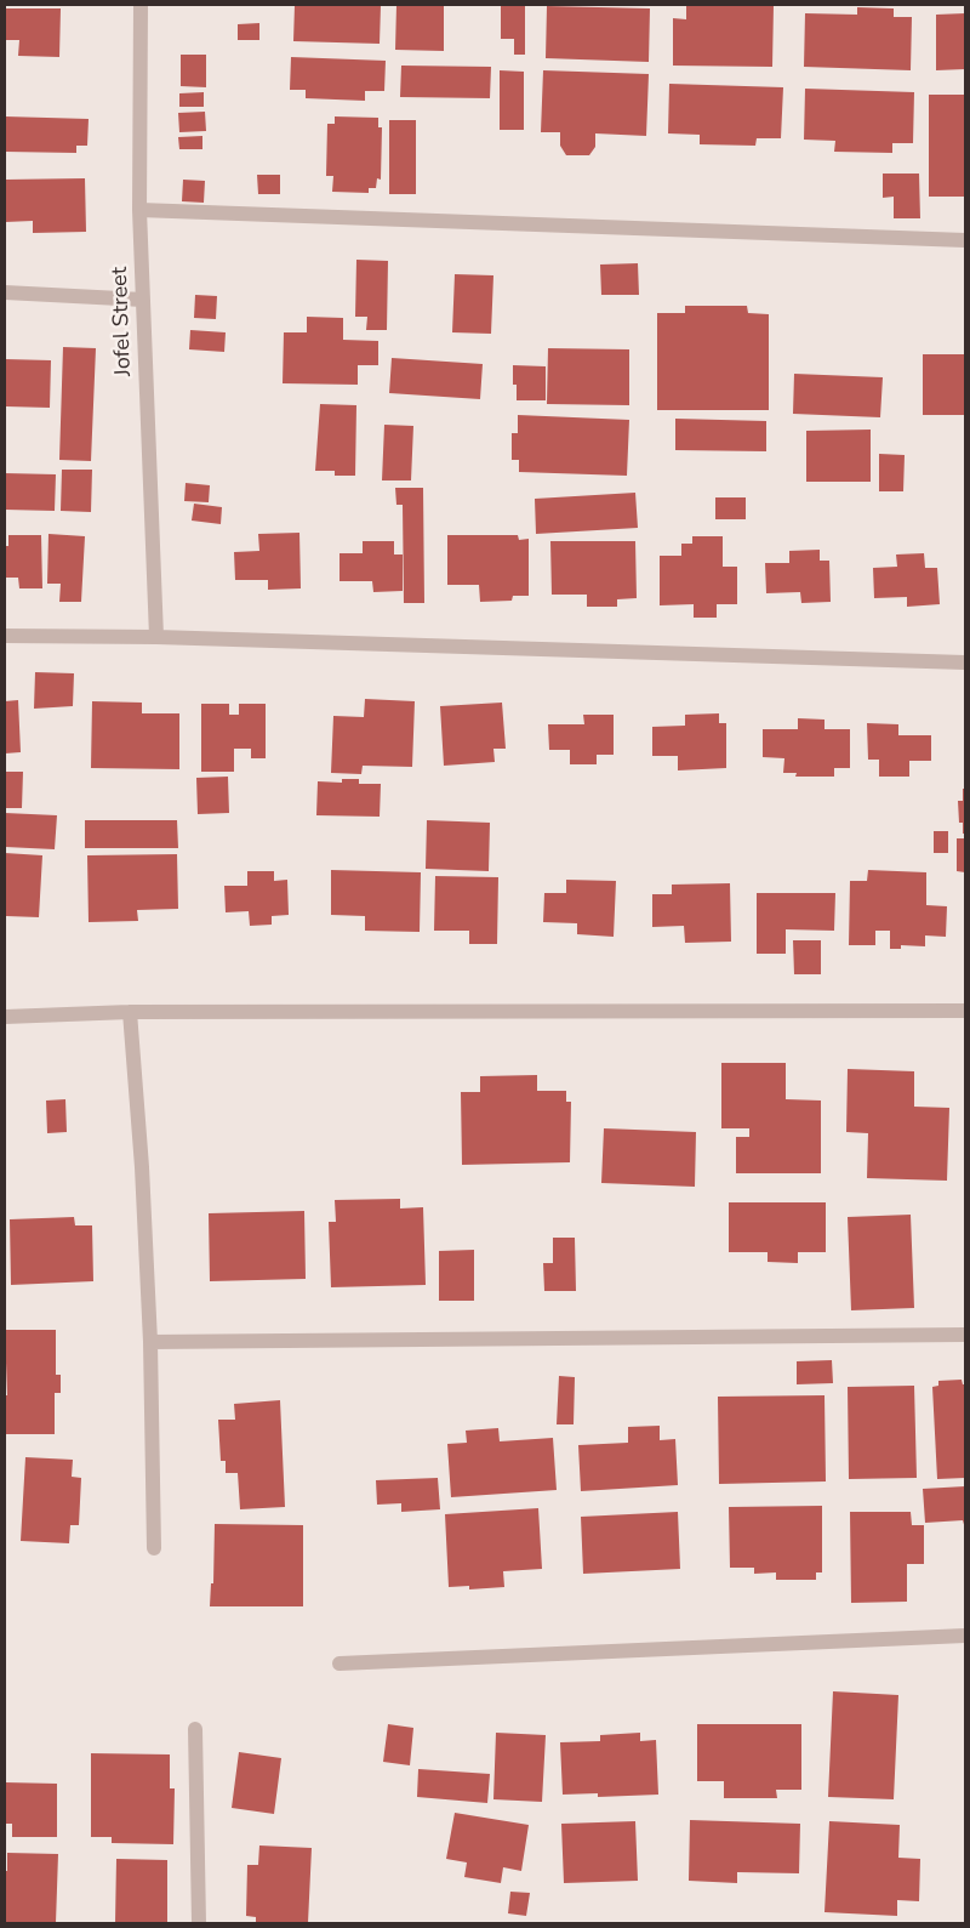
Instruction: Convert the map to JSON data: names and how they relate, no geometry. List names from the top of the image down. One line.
{"streets":{"street":["Jofel Street"]}}
